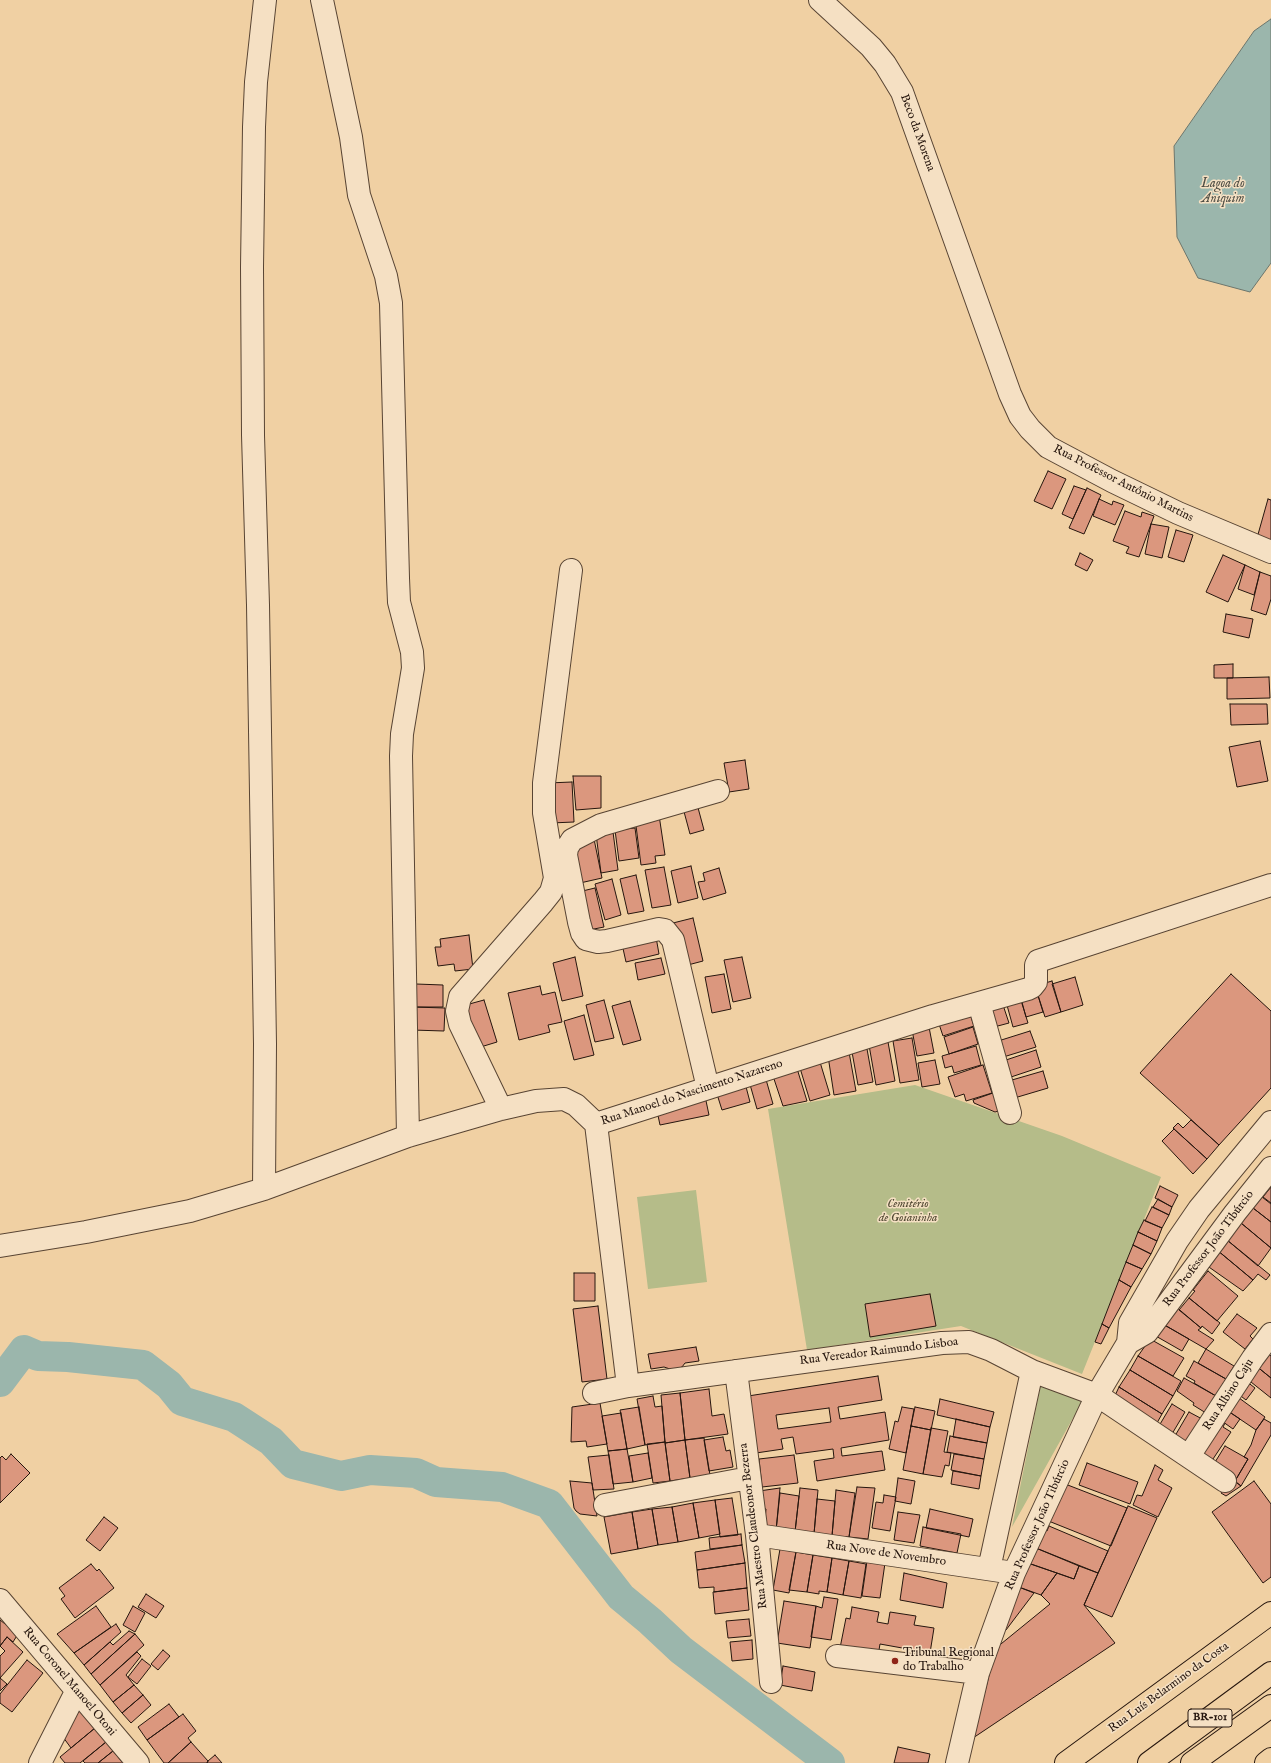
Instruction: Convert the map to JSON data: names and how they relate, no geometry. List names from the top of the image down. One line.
{"streets":{"main road":["Rua Luís Belarmino da Costa","BR-101"],"street":["Beco da Morena","Rua Professor Antônio Martins","Rua Manoel do Nascimento Nazareno","Rua Professor João Tibúrcio","Rua Vereador Raimundo Lisboa","Rua Albino Caju","Rua Maestro Claudeonor Bezerra","Rua Nove de Novembro","Rua Coronel Manoel Otoni"]},"crossings":[["Beco da Morena","Rua Professor Antônio Martins"],["Rua Manoel do Nascimento Nazareno","Rua Vereador Raimundo Lisboa"],["Rua Professor João Tibúrcio","Rua Vereador Raimundo Lisboa"],["Rua Professor João Tibúrcio","Rua Nove de Novembro"],["Rua Vereador Raimundo Lisboa","Rua Albino Caju"],["Rua Vereador Raimundo Lisboa","Rua Maestro Claudeonor Bezerra"],["Rua Maestro Claudeonor Bezerra","Rua Nove de Novembro"]],"water":["Lagoa do Aniquim"],"parks":["Cemitério de Goianinha"],"places":["Tribunal Regional do Trabalho"]}
